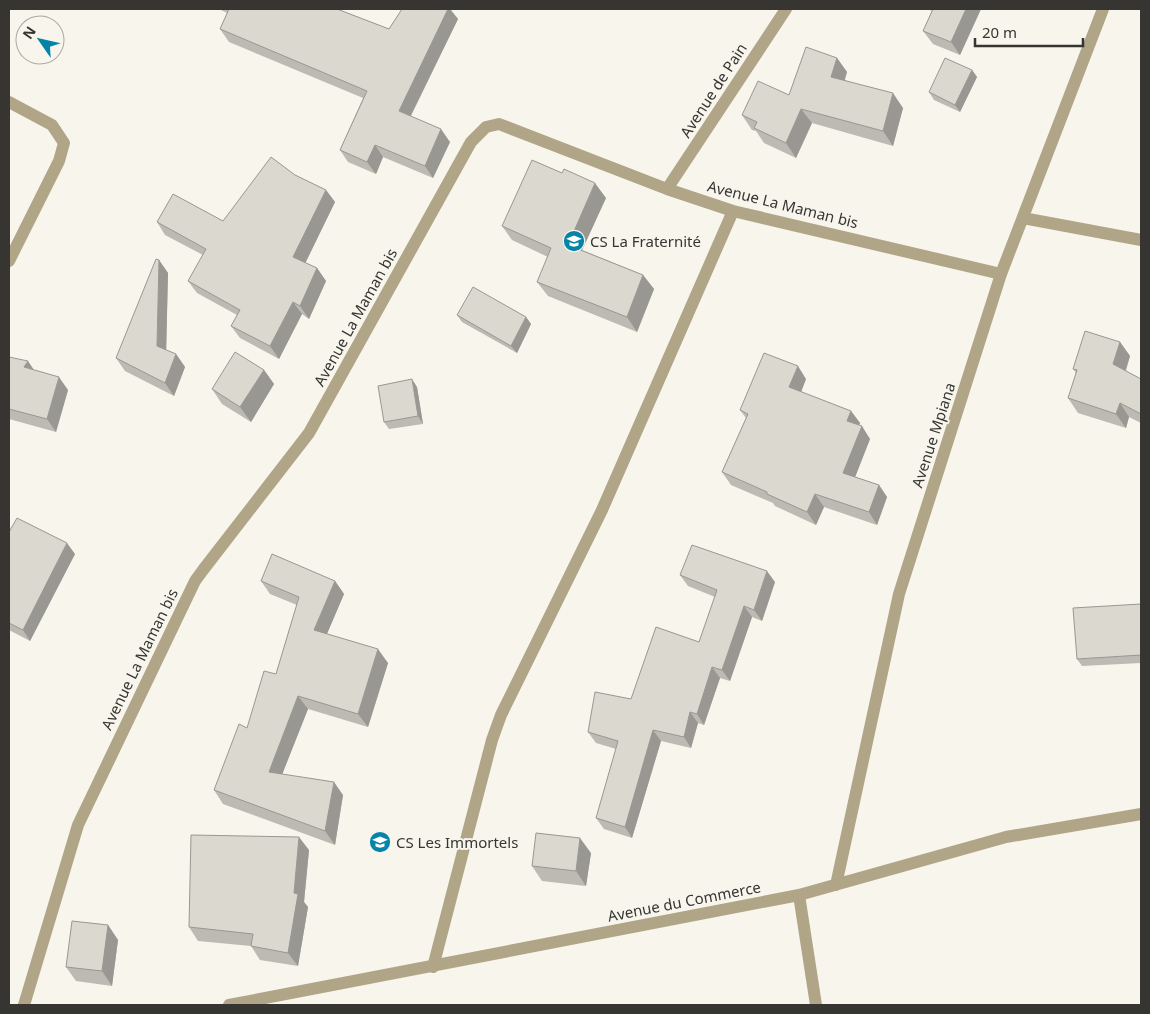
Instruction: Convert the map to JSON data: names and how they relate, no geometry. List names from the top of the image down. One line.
{"streets":{"street":["Avenue de Pain","Avenue La Maman bis","Avenue Mpiana","Avenue du Commerce"]},"crossings":[["Avenue de Pain","Avenue La Maman bis"],["Avenue La Maman bis","Avenue Mpiana"],["Avenue Mpiana","Avenue du Commerce"]],"places":{"school or university":["CS La Fraternité","CS Les Immortels"]},"scale_bar":"20 m","north":"top left"}
